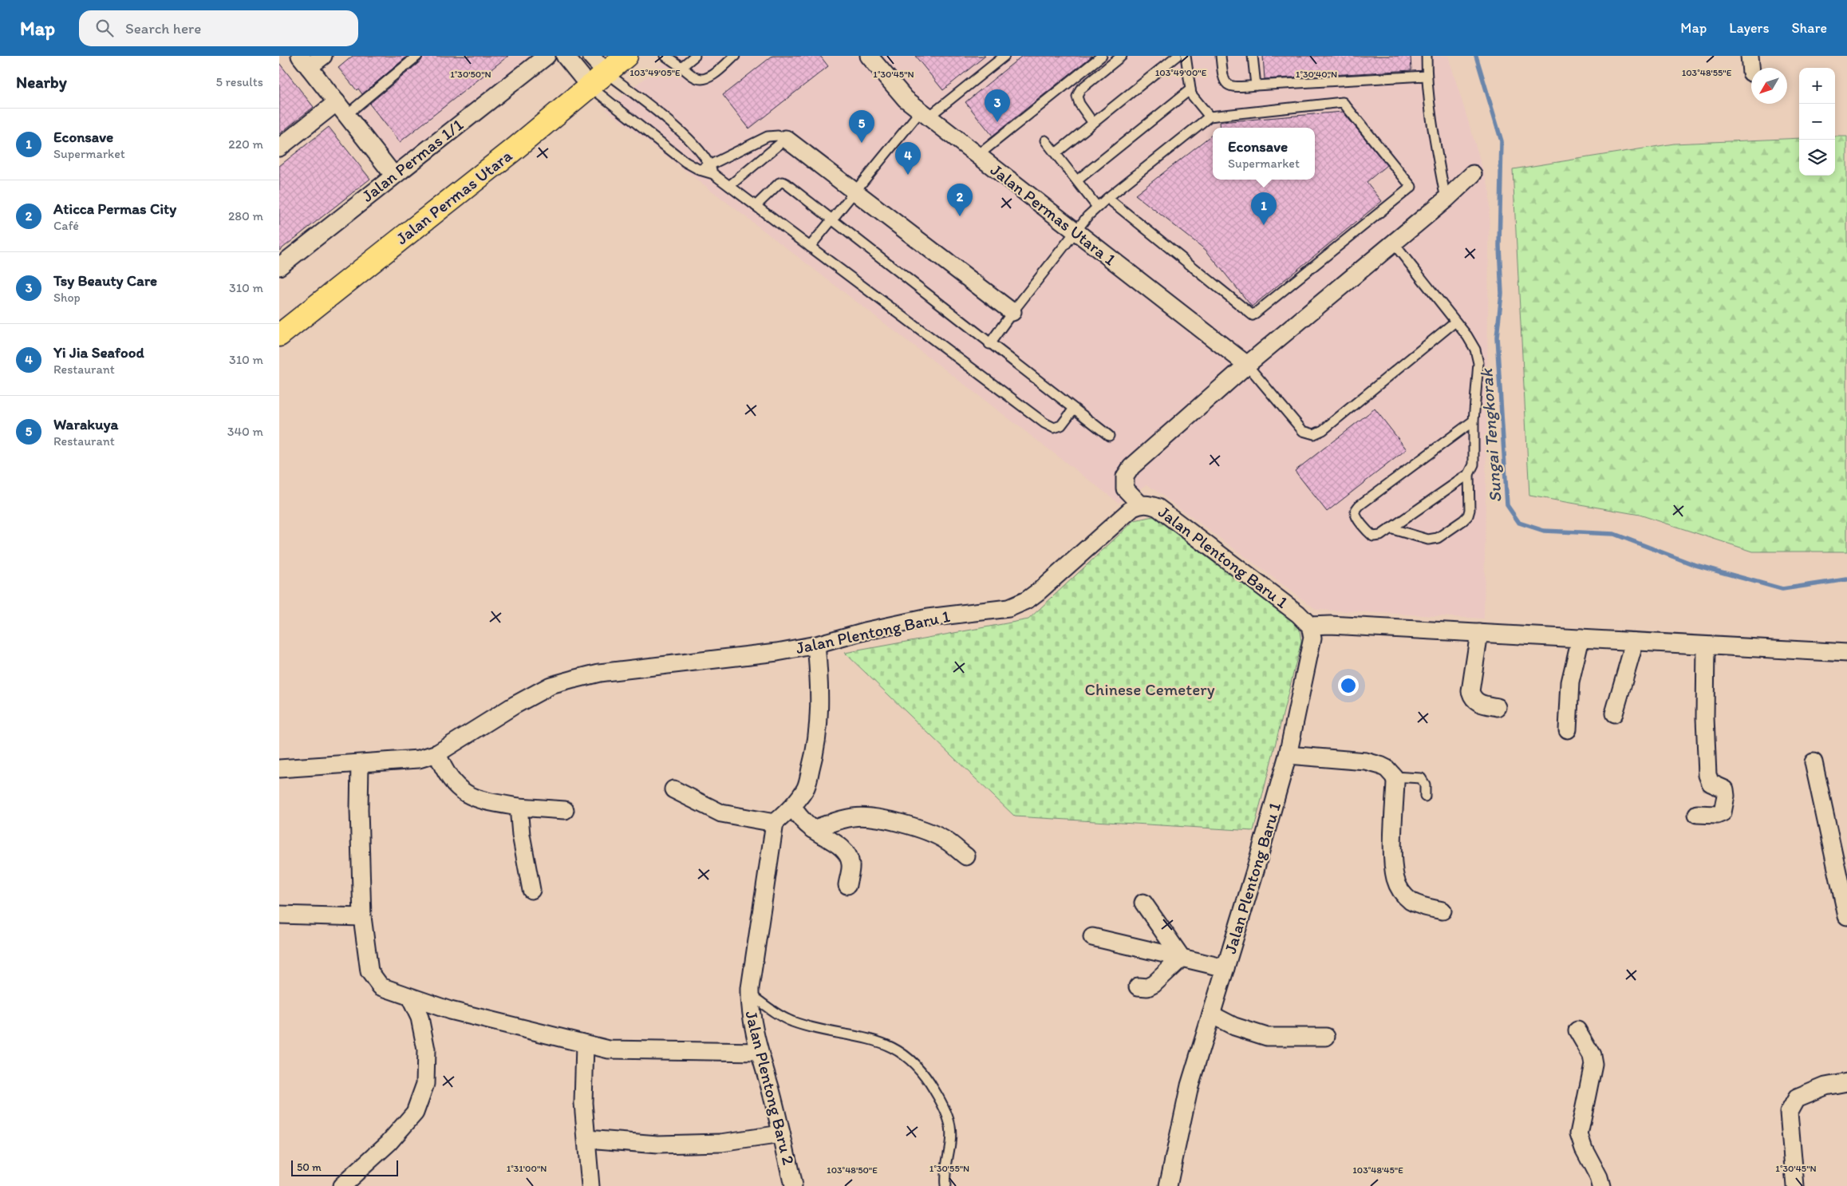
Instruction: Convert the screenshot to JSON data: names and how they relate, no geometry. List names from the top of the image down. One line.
{"streets":{"main road":["Jalan Permas Utara"],"street":["Jalan Permas 1/1","Jalan Permas Utara 1","Jalan Plentong Baru 1","Jalan Plentong Baru 2"]},"water":["Sungai Tengkorak"],"parks":["Chinese Cemetery"],"scale_bar":"50 m","north":"bottom left","page":{"header":"Map","search":"Search here","nav":["Map","Layers","Share"],"heading":["Nearby","5 results"],"map_buttons":["+","−"],"pins":["3","5","4","2","1"],"list":[{"mark":"1","name":"Econsave","note":"Supermarket","value":"220 m"},{"mark":"2","name":"Aticca Permas City","note":"Café","value":"280 m"},{"mark":"3","name":"Tsy Beauty Care","note":"Shop","value":"310 m"},{"mark":"4","name":"Yi Jia Seafood","note":"Restaurant","value":"310 m"},{"mark":"5","name":"Warakuya","note":"Restaurant","value":"340 m"}],"popup":["Econsave","Supermarket"],"scale":"50 m"},"coordinates":["103°49'05\"E","103°49'00\"E","103°48'55\"E","1°30'50\"N","1°30'45\"N","1°30'40\"N","1°31'00\"N","1°30'55\"N","103°48'50\"E","103°48'45\"E"]}
